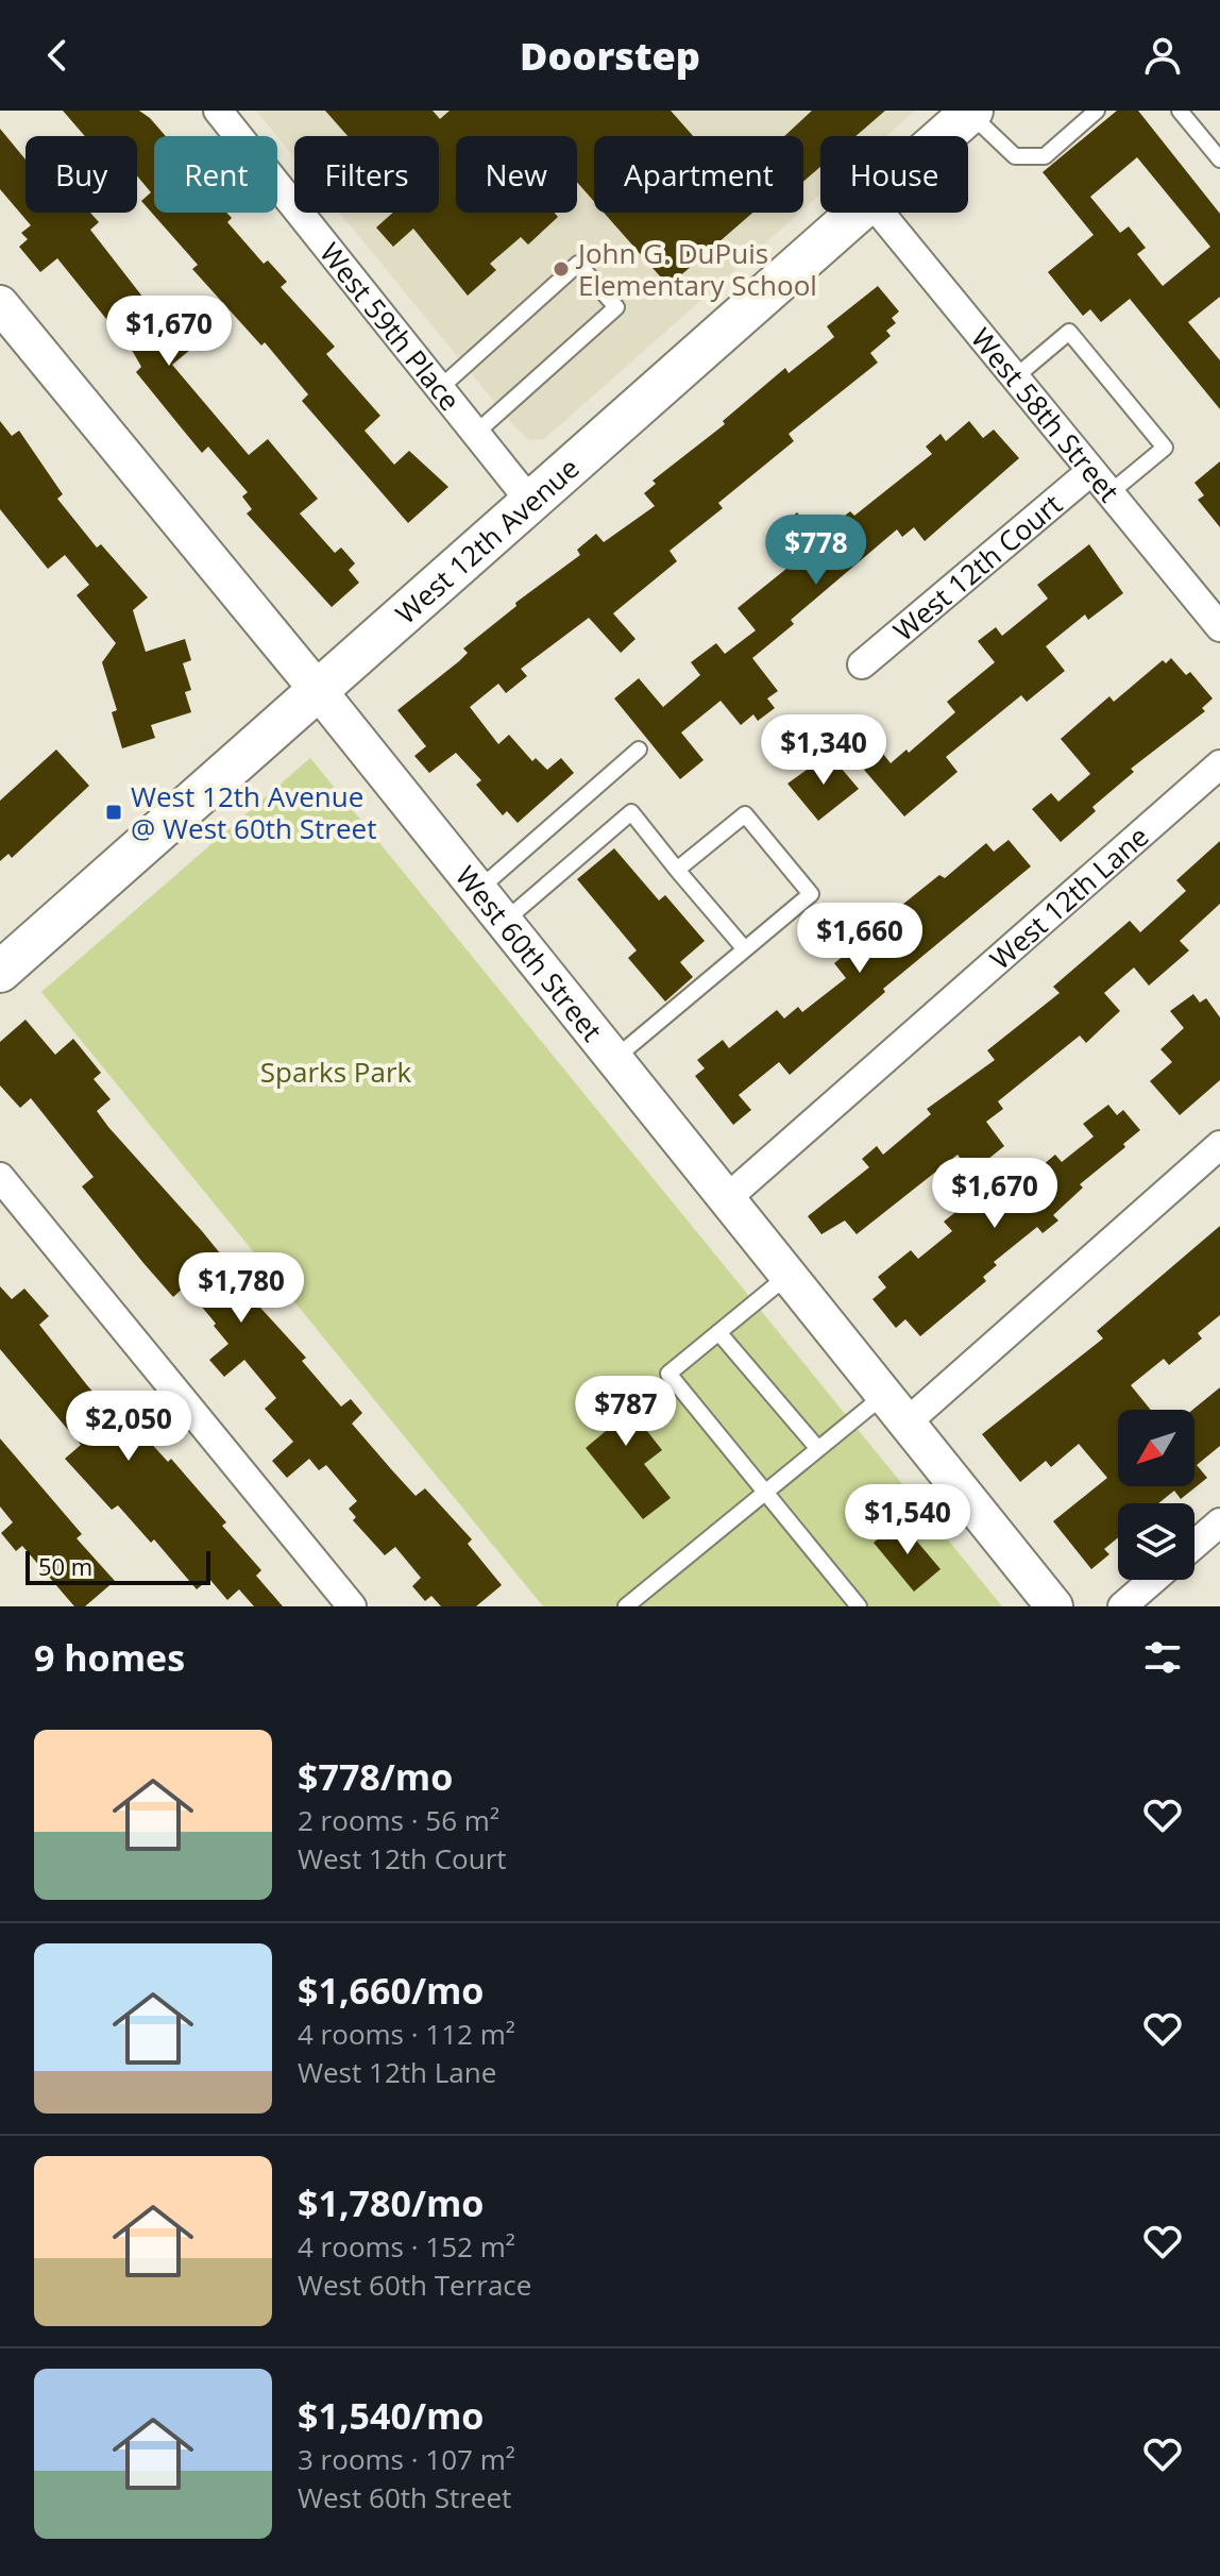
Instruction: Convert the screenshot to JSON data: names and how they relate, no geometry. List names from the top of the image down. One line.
{"streets":{"main road":["West 12th Avenue"],"street":["West 59th Place","West 58th Street","West 12th Court","West 12th Lane","West 60th Street"]},"crossings":[["West 59th Place","West 12th Avenue"],["West 58th Street","West 12th Court"],["West 12th Avenue","West 60th Street"],["West 12th Lane","West 60th Street"]],"parks":["Sparks Park"],"places":{"other":["John G. DuPuis Elementary School"],"transit":["West 12th Avenue @ West 60th Street"]},"scale_bar":"50 m","north":"bottom left","page":{"header":"Doorstep","chip":["Buy","Rent","Filters","New","Apartment","House"],"price":["$1,670","$778","$1,340","$1,660","$1,670","$1,780","$787","$2,050","$1,540"],"scale":"50 m","heading":"9 homes","list":[{"name":"$778/mo","note":"2 rooms · 56 m² · West 12th Court"},{"name":"$1,660/mo","note":"4 rooms · 112 m² · West 12th Lane"},{"name":"$1,780/mo","note":"4 rooms · 152 m² · West 60th Terrace"},{"name":"$1,540/mo","note":"3 rooms · 107 m² · West 60th Street"}]}}
